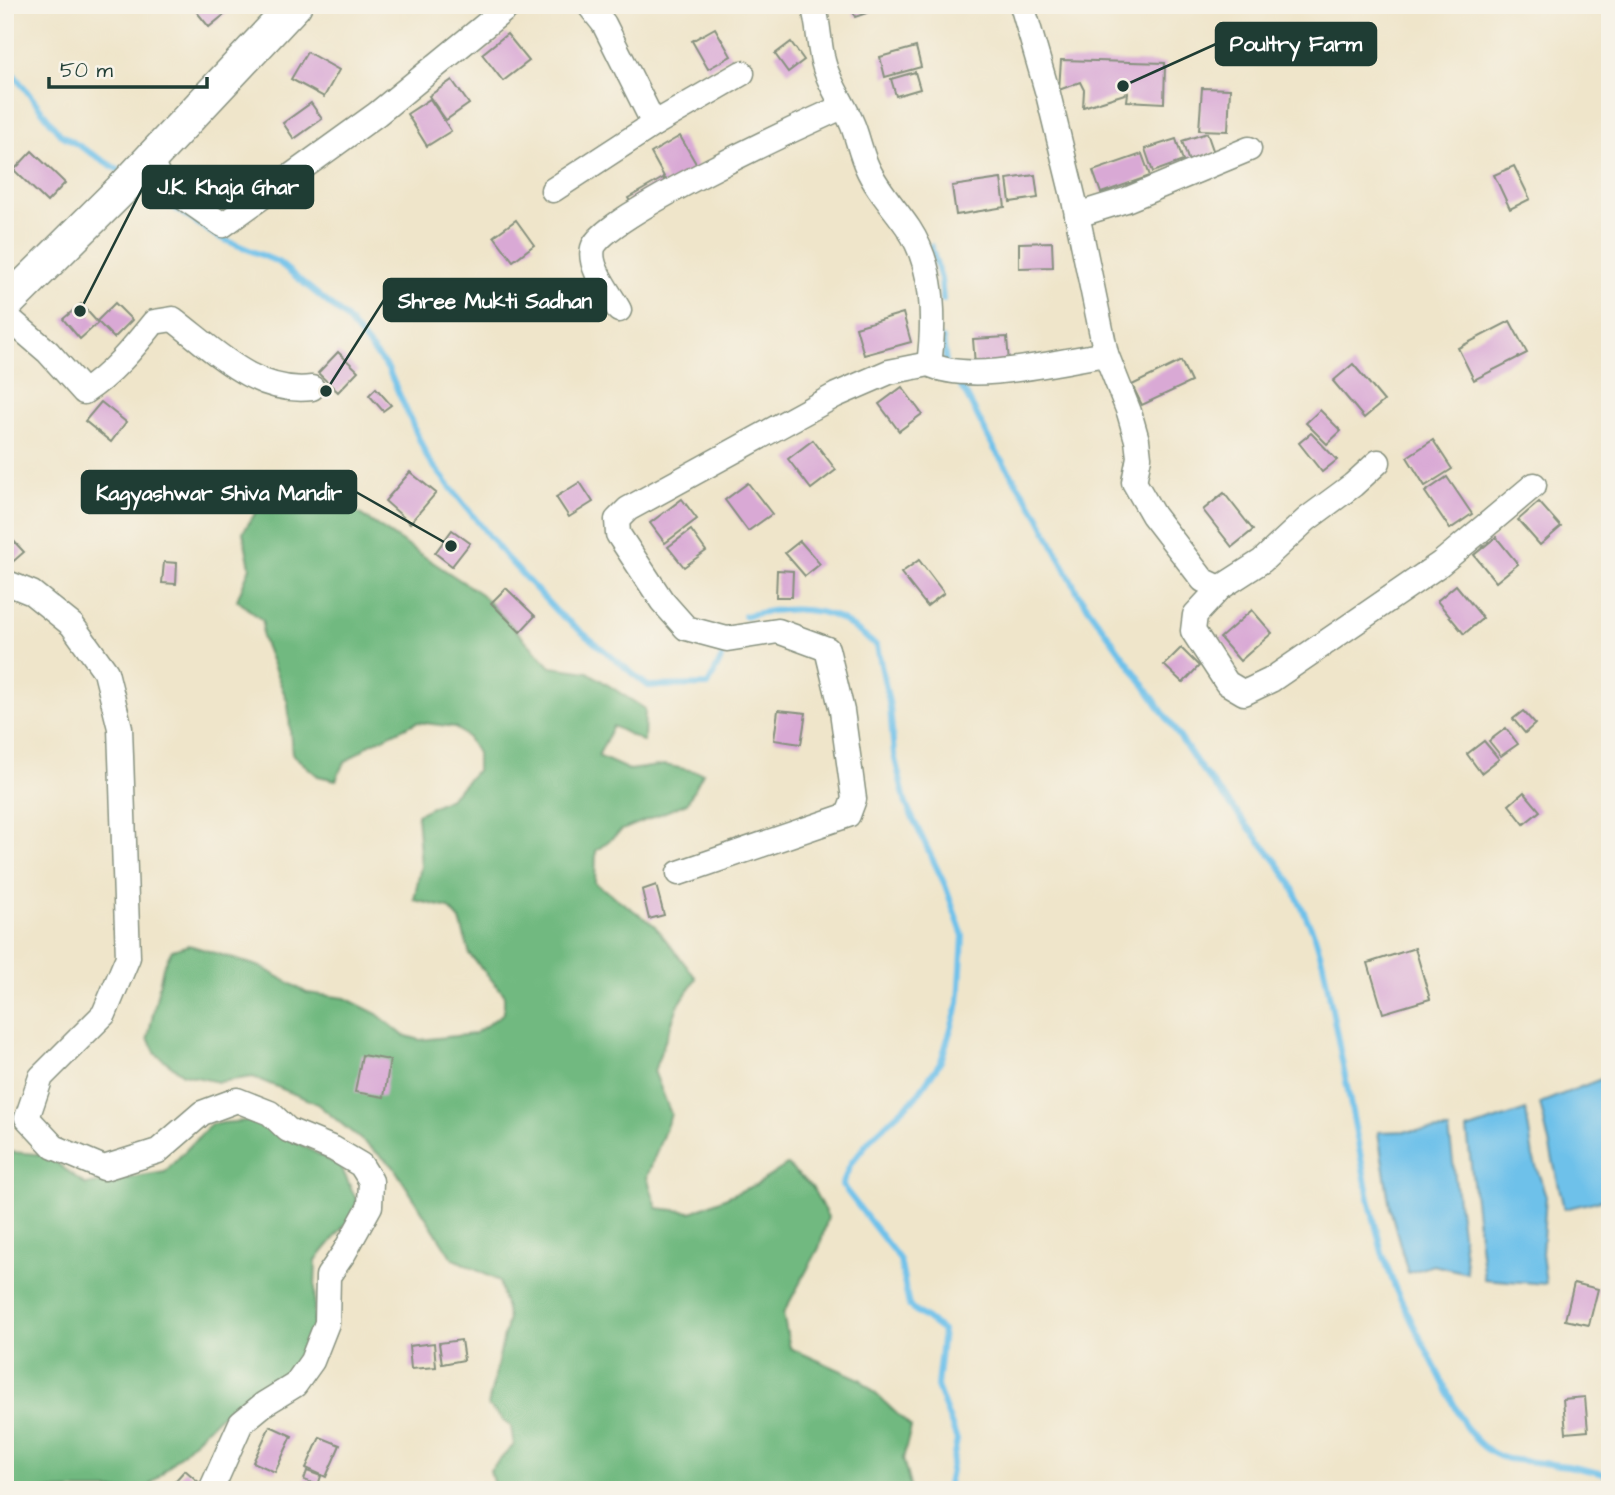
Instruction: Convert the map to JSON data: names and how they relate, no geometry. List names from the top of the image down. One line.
{"places":["Poultry Farm","J.K. Khaja Ghar","Shree Mukti Sadhan","Kagyashwar Shiva Mandir"],"scale_bar":"50 m"}
